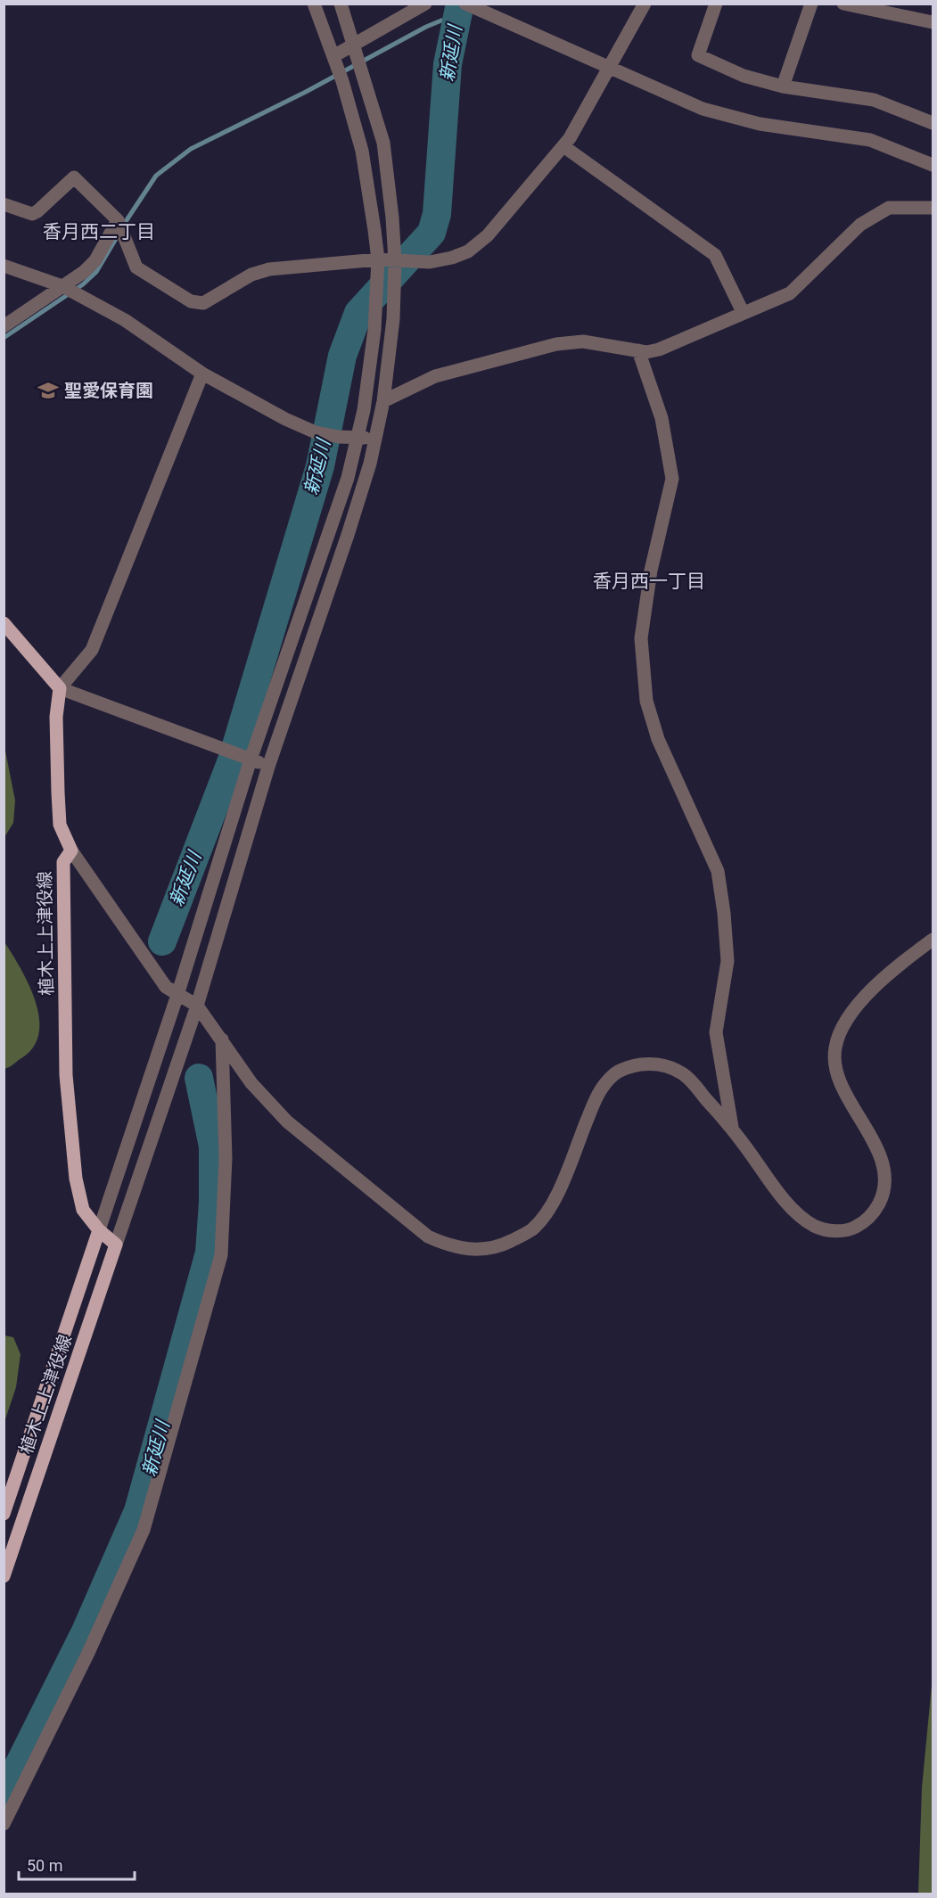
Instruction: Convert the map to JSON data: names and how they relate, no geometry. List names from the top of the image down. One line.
{"streets":{"main road":["植木上上津役線"]},"districts":["香月西二丁目","香月西一丁目"],"water":["新延川"],"places":{"school or university":["聖愛保育園"]},"scale_bar":"50 m"}
